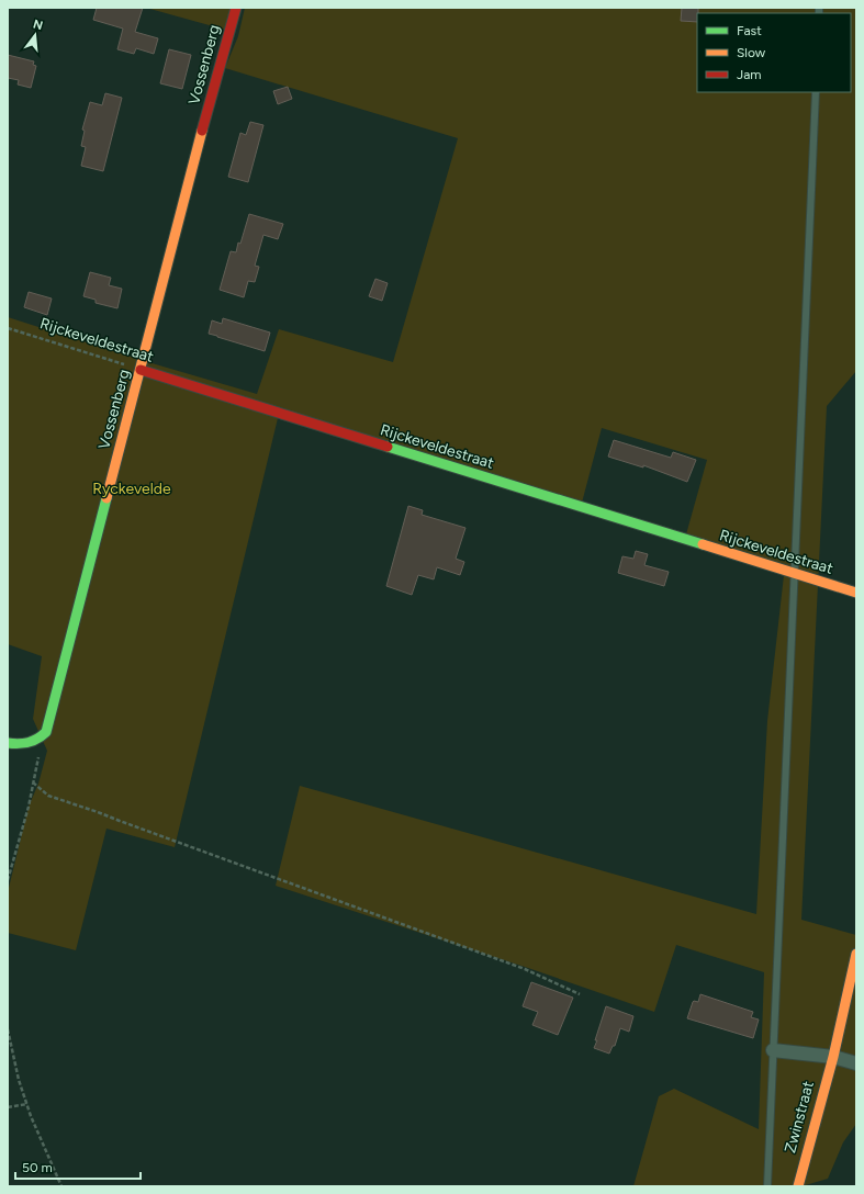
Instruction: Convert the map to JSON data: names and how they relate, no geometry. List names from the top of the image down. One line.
{"streets":{"street":["Vossenberg","Rijckeveldestraat","Zwinstraat"]},"crossings":[["Vossenberg","Rijckeveldestraat"]],"parks":["Ryckevelde"],"legend":["Fast","Slow","Jam"],"scale_bar":"50 m","north":"top"}
